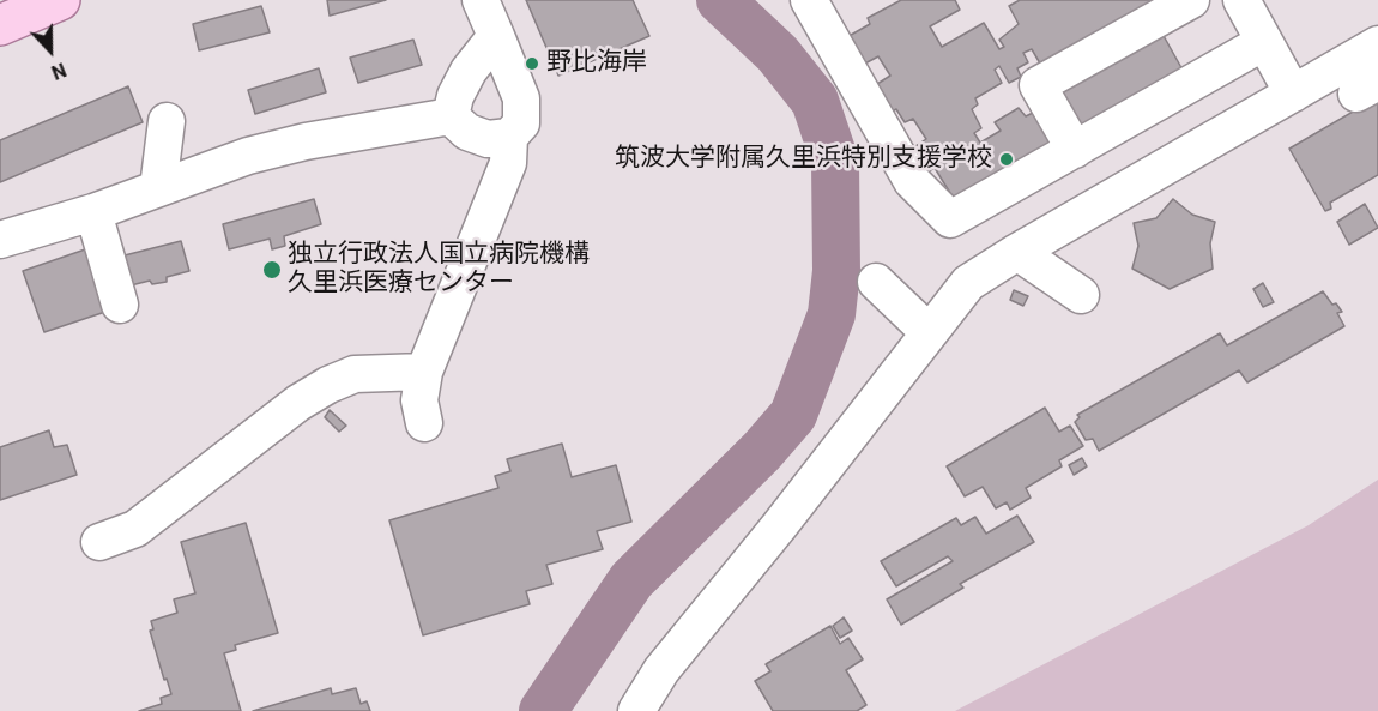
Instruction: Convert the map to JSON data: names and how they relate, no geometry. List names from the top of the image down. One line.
{"places":["野比海岸","筑波大学附属久里浜特別支援学校","独立行政法人国立病院機構 久里浜医療センター"],"north":"bottom"}
